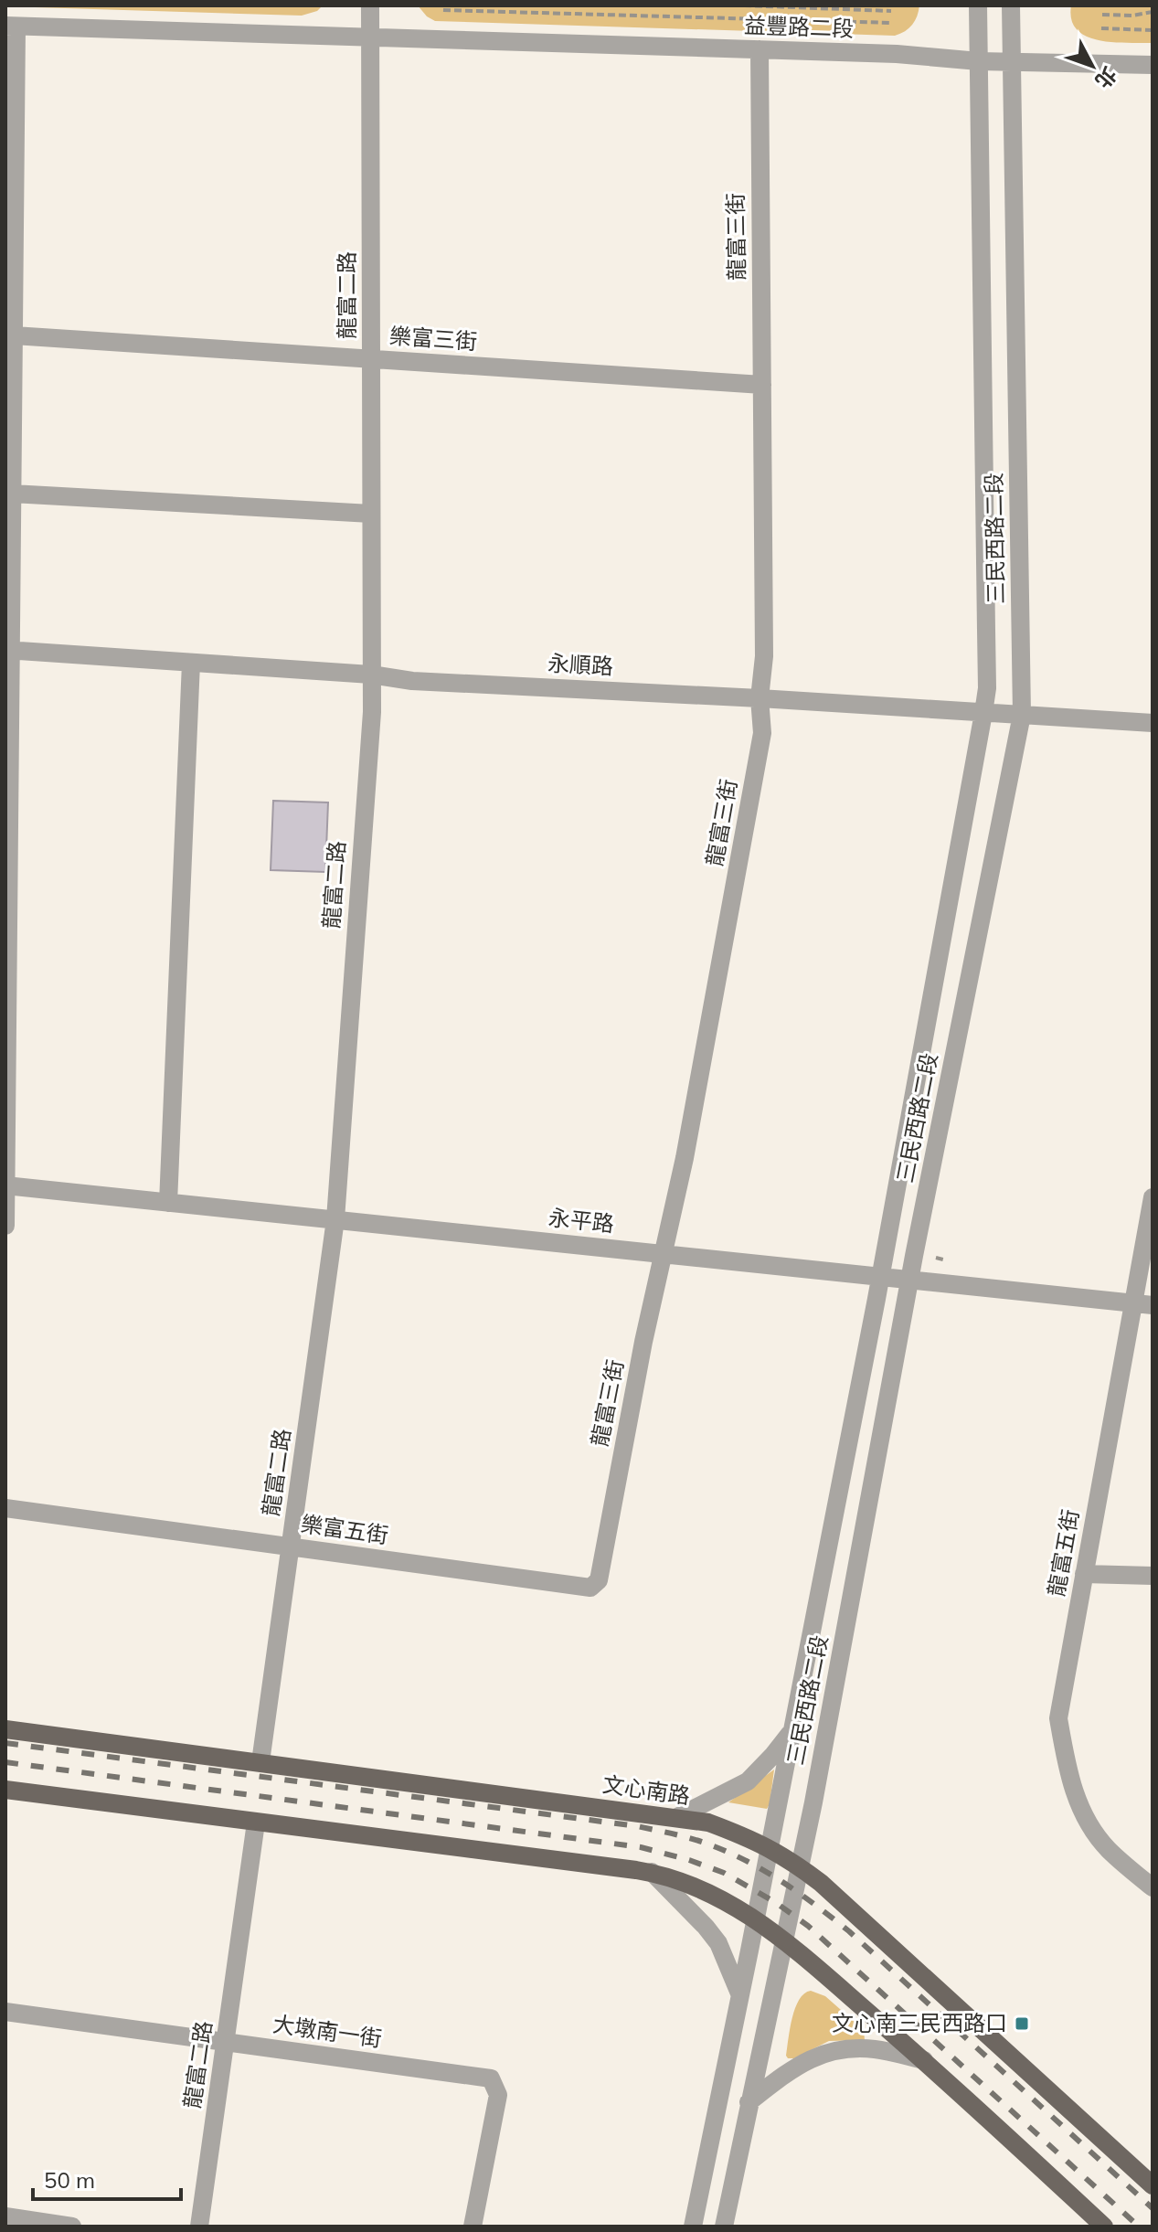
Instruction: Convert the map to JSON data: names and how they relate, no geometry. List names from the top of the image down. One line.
{"streets":{"main road":["文心南路"],"street":["益豐路二段","龍富三街","龍富二路","樂富三街","三民西路二段","永順路","永平路","樂富五街","龍富五街","大墩南一街"]},"crossings":[["益豐路二段","龍富三街"],["益豐路二段","龍富二路"],["益豐路二段","三民西路二段"],["龍富三街","樂富三街"],["龍富三街","永順路"],["龍富三街","永平路"],["龍富三街","樂富五街"],["龍富二路","樂富三街"],["龍富二路","永順路"],["龍富二路","永平路"],["龍富二路","樂富五街"],["龍富二路","文心南路"],["龍富二路","大墩南一街"],["三民西路二段","永順路"],["三民西路二段","永平路"],["三民西路二段","文心南路"],["永平路","龍富五街"]],"places":{"transit":["文心南三民西路口"]},"scale_bar":"50 m","north":"bottom right"}
